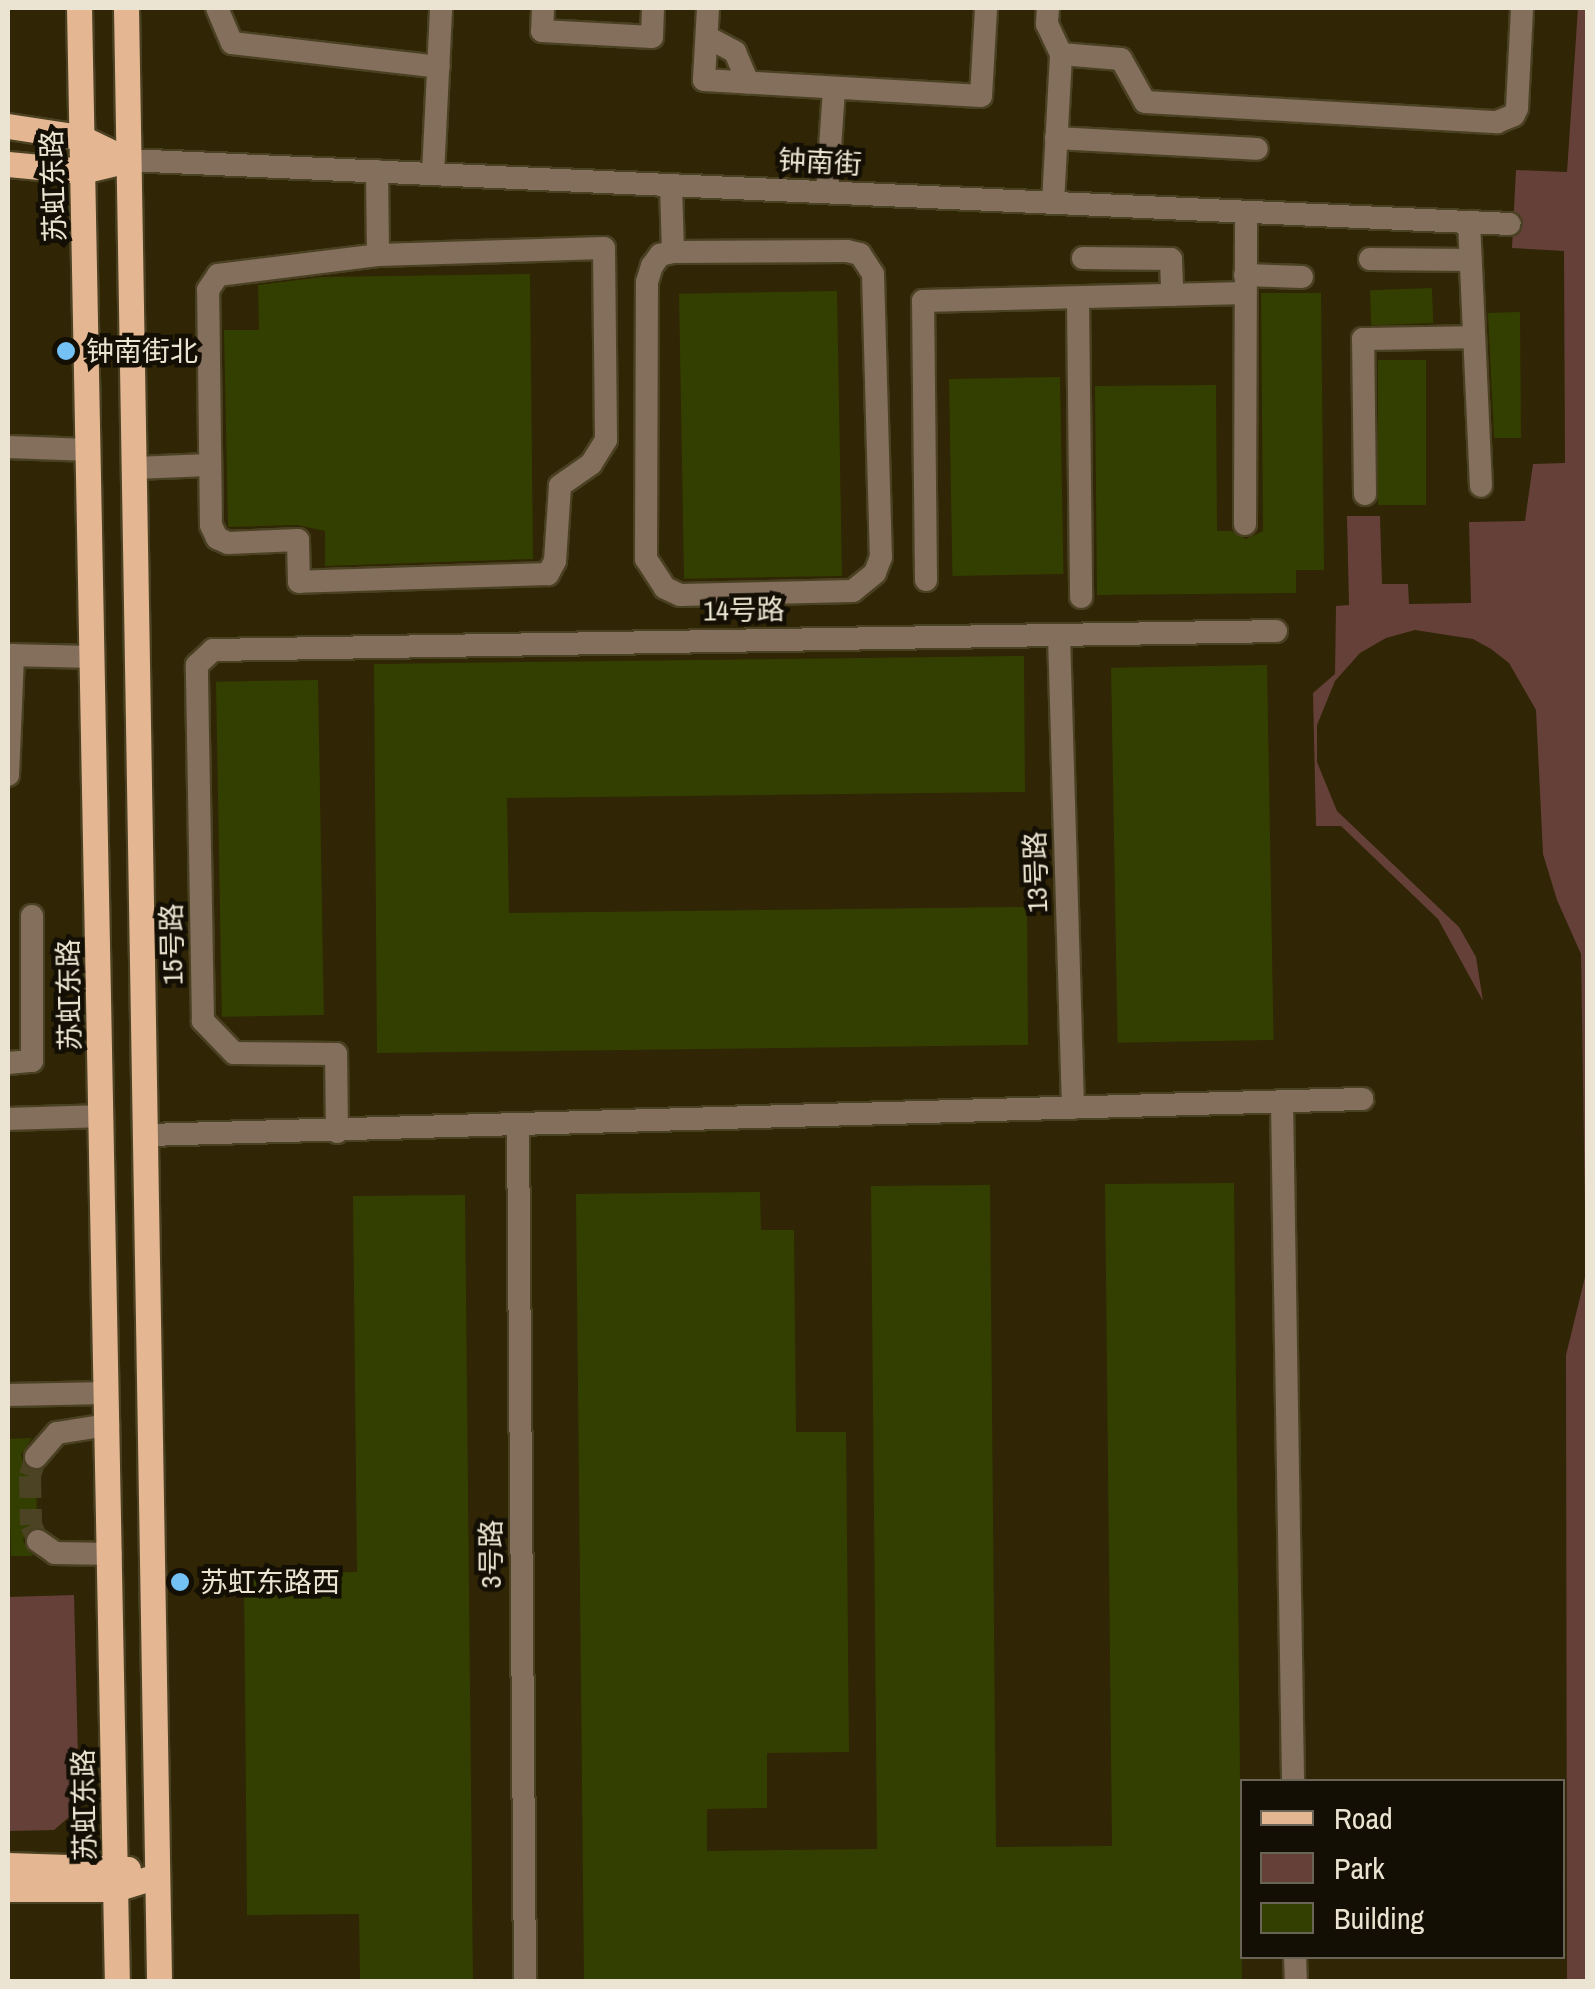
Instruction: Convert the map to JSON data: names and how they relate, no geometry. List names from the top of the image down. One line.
{"streets":{"main road":["钟南街","苏虹东路"],"street":["14号路","13号路","15号路","3号路"]},"crossings":[["钟南街","苏虹东路"],["14号路","13号路"],["14号路","15号路"]],"places":["钟南街北","苏虹东路西"],"legend":["Road","Park","Building"]}
